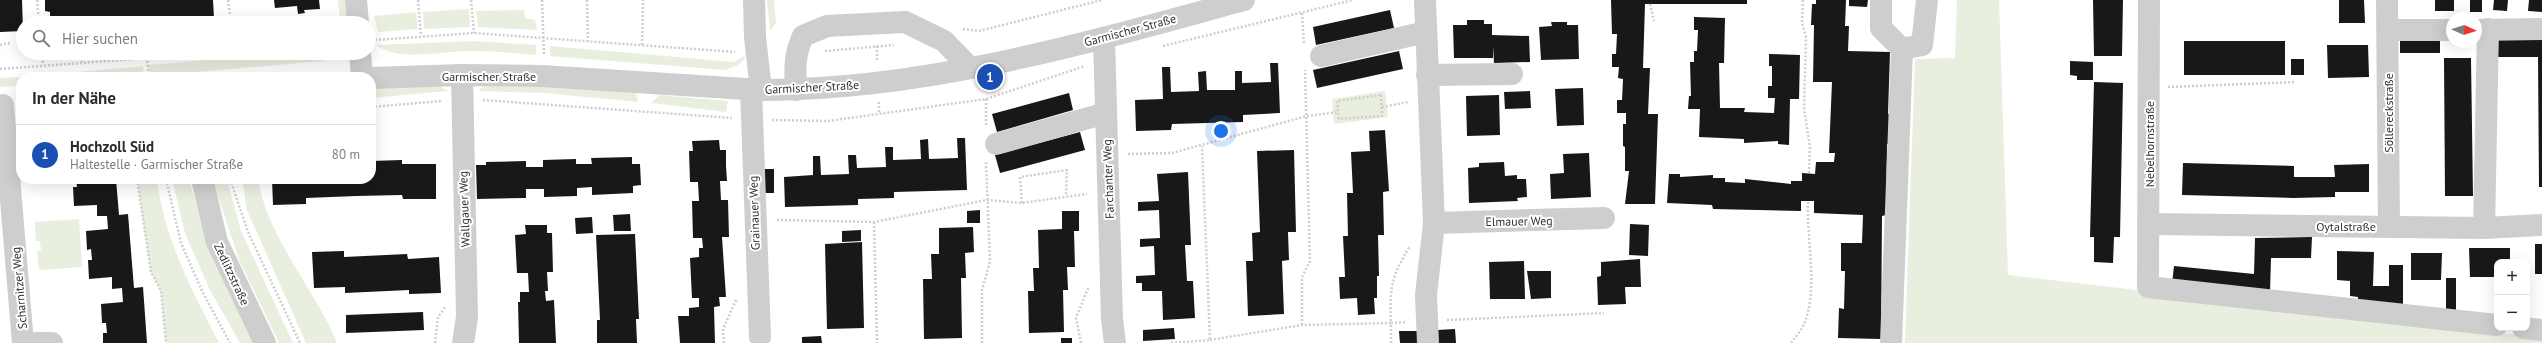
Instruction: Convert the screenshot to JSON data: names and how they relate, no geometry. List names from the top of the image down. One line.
{"streets":{"street":["Garmischer Straße","Söllereckstraße","Nebelhornstraße","Farchanter Weg","Wallgauer Weg","Grainauer Weg","Elmauer Weg","Oytalstraße","Zedlitzstraße","Scharnitzer Weg"]},"crossings":[["Garmischer Straße","Farchanter Weg"],["Garmischer Straße","Wallgauer Weg"],["Garmischer Straße","Grainauer Weg"],["Söllereckstraße","Oytalstraße"],["Nebelhornstraße","Oytalstraße"]],"north":"right","page":{"search":"Hier suchen","pins":"1","heading":"In der Nähe","list":[{"mark":"1","name":"Hochzoll Süd","note":"Haltestelle · Garmischer Straße","value":"80 m"}],"map_buttons":["+","−"]}}
